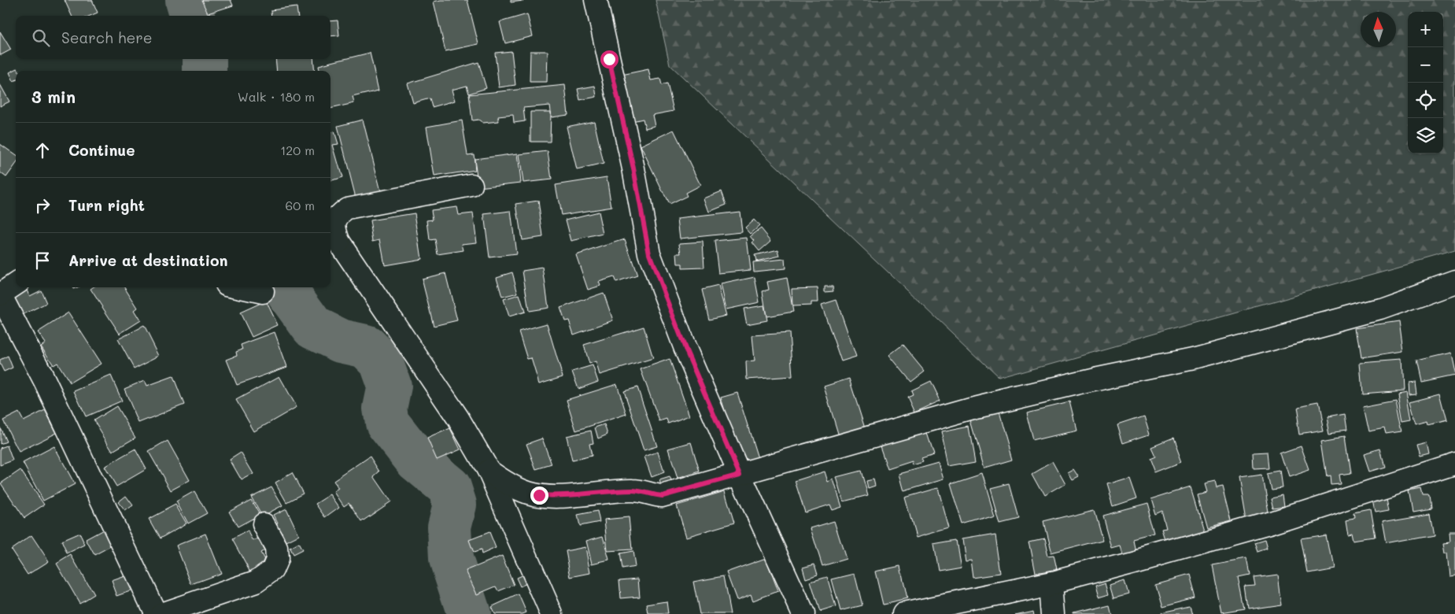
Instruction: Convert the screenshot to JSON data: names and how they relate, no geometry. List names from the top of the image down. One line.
{"north":"top","page":{"map_buttons":["+","−"],"search":"Search here","heading":["3 min","Walk · 180 m"],"list":[["Continue","120 m"],["Turn right","60 m"],"Arrive at destination"]}}
